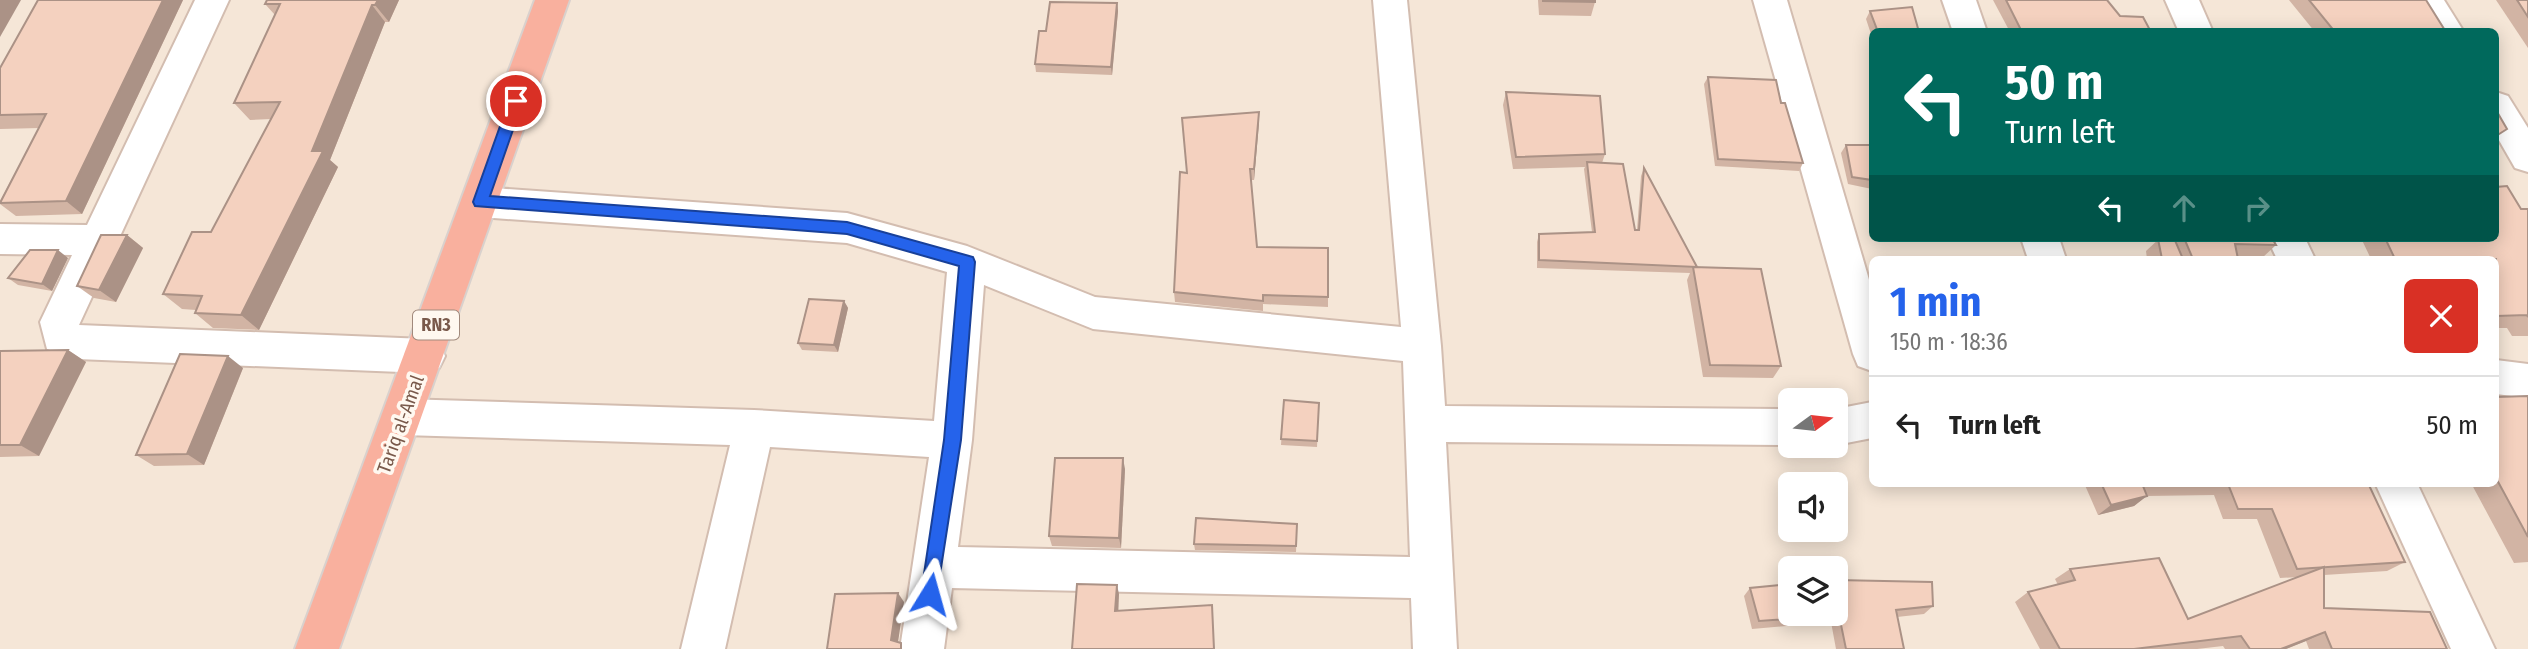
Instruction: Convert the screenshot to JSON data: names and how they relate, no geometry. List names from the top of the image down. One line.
{"streets":{"highway":["RN3","Tariq al-Amal"]},"north":"right","page":{"turn":["50 m","Turn left"],"heading":["1 min","150 m · 18:36"],"list":[{"name":"Turn left","value":"50 m"}]}}
